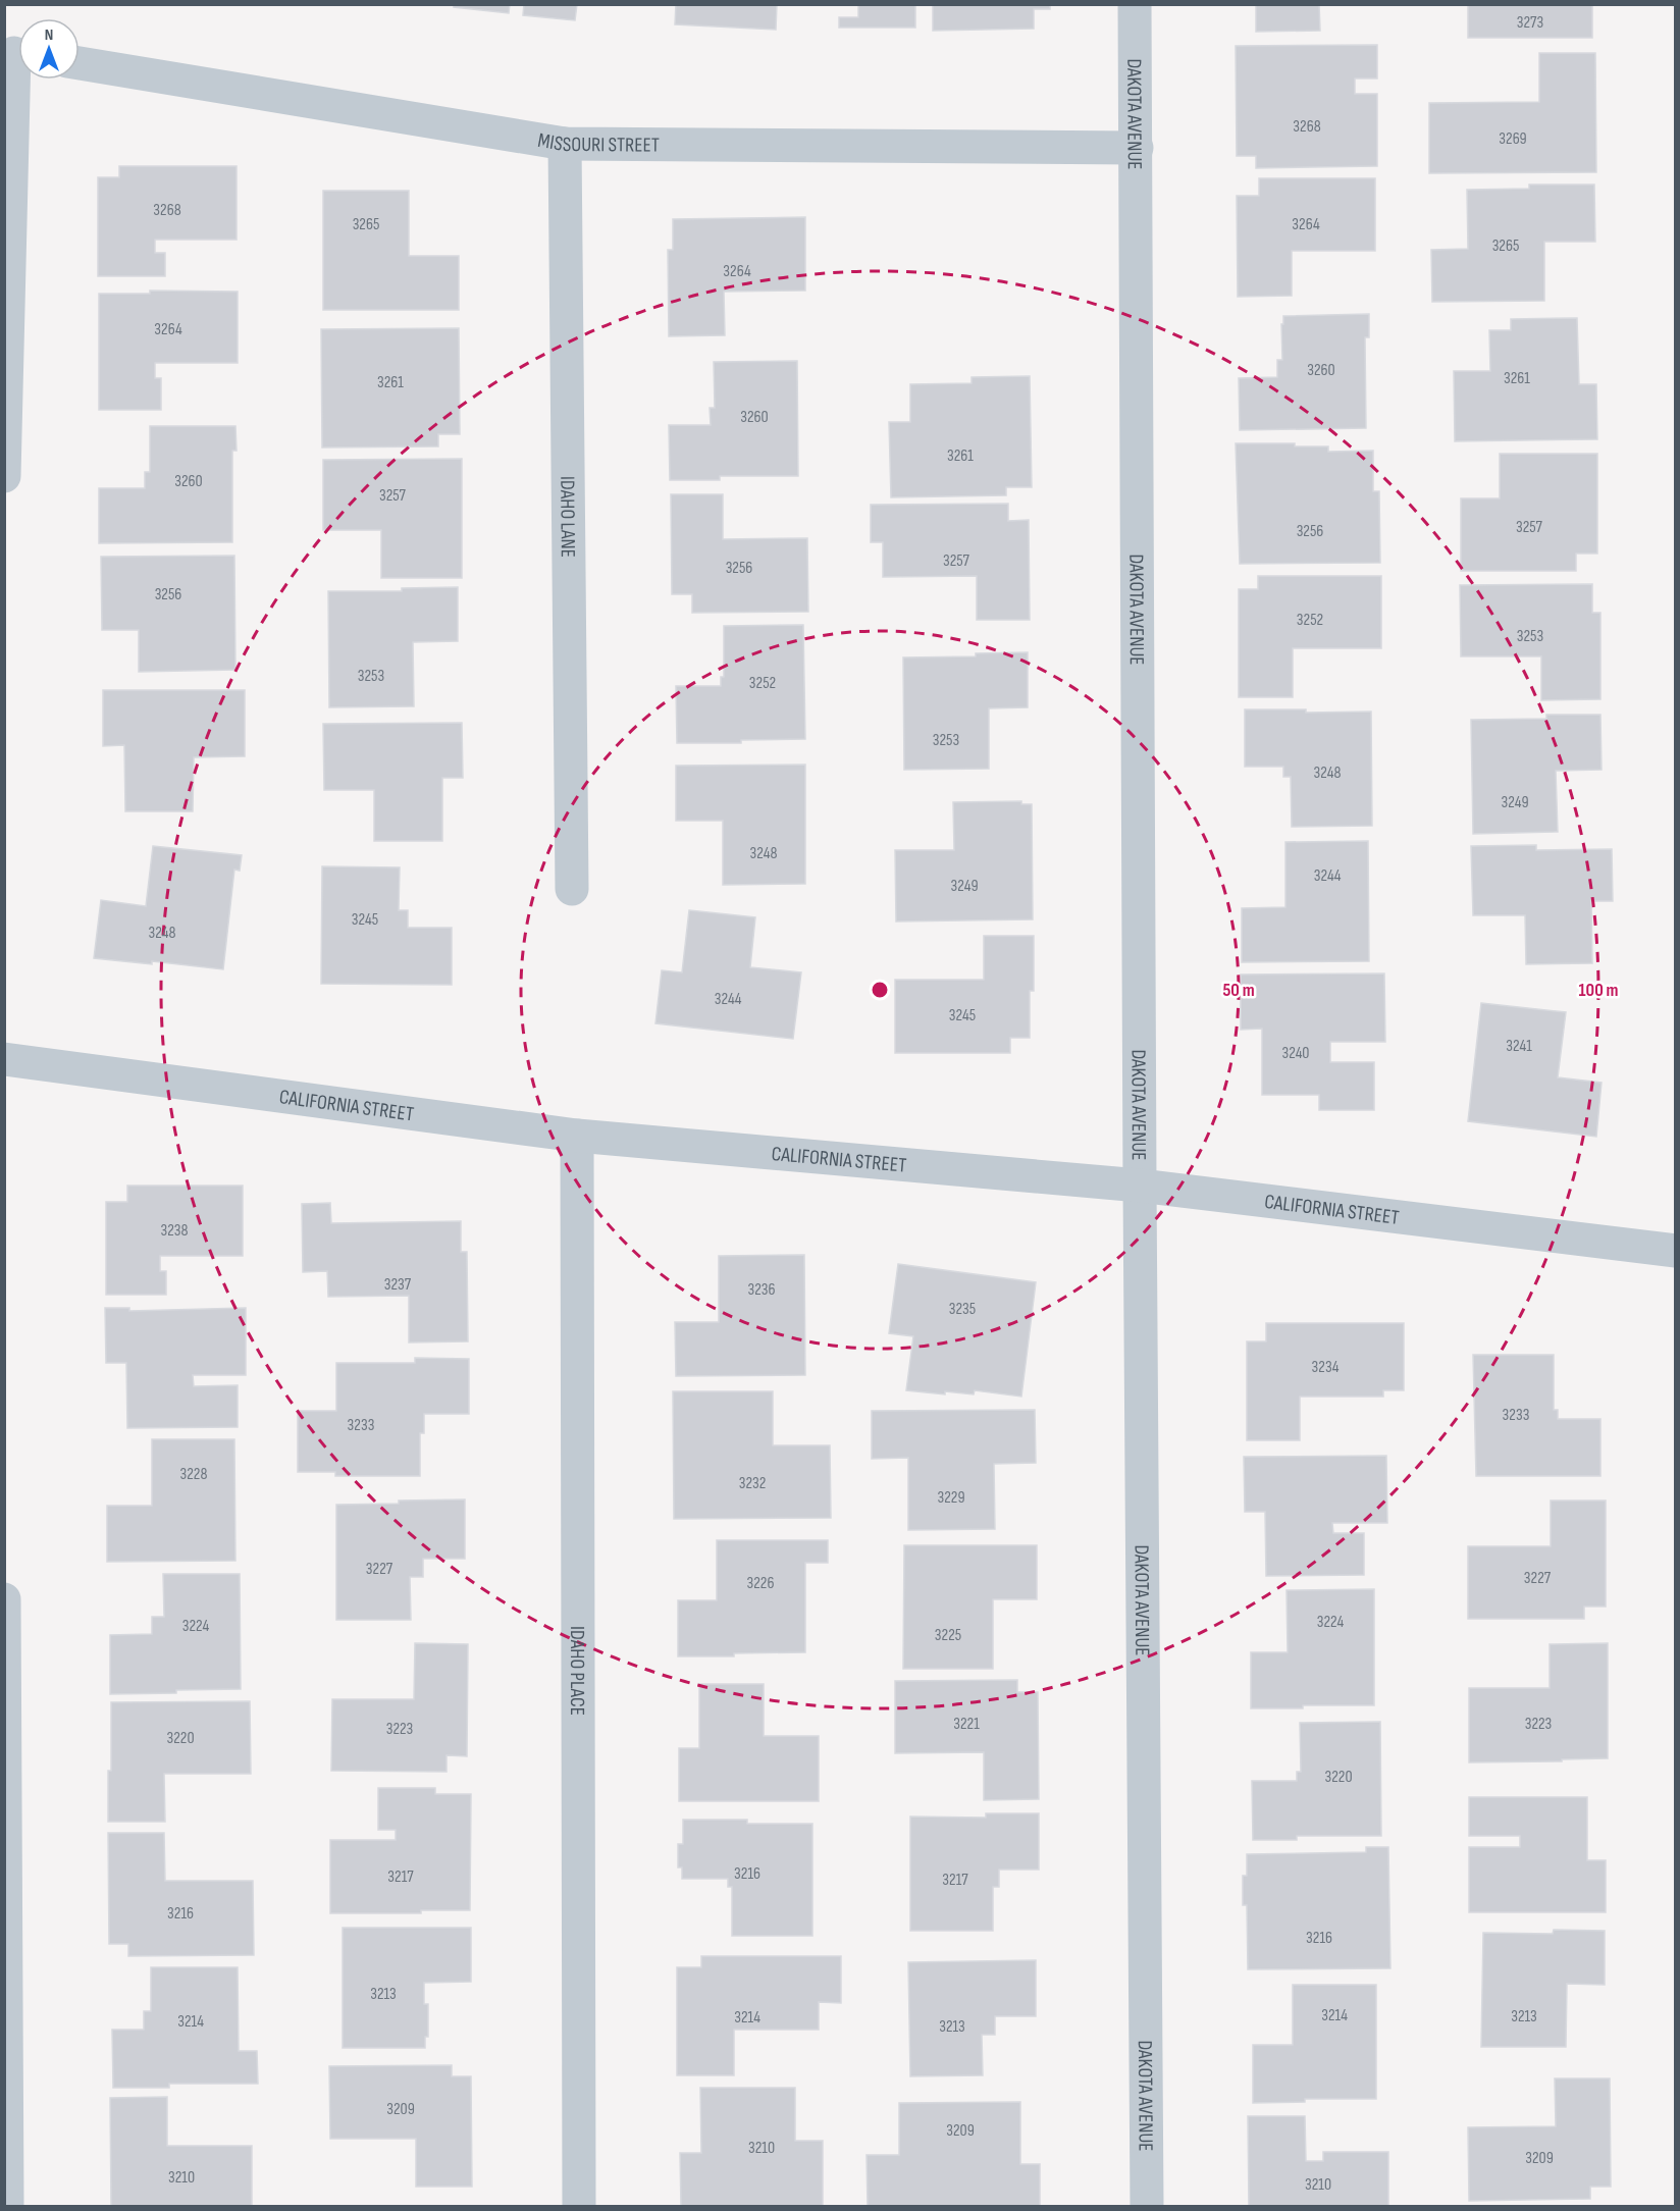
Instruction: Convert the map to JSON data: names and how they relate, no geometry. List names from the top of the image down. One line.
{"streets":{"street":["DAKOTA AVENUE","MISSOURI STREET","IDAHO LANE","CALIFORNIA STREET","IDAHO PLACE"]},"crossings":[["DAKOTA AVENUE","MISSOURI STREET"],["DAKOTA AVENUE","CALIFORNIA STREET"],["MISSOURI STREET","IDAHO LANE"],["CALIFORNIA STREET","IDAHO PLACE"]],"house_numbers":["3273","3268","3269","3268","3265","3264","3265","3264","3264","3260","3261","3261","3260","3261","3260","3257","3257","3256","3257","3256","3256","3252","3253","3253","3252","3253","3248","3249","3248","3244","3249","3245","3248","3244","3245","3241","3240","3238","3237","3236","3235","3234","3233","3233","3228","3232","3229","3227","3227","3226","3224","3224","3225","3221","3223","3223","3220","3220","3216","3217","3217","3216","3216","3213","3214","3213","3214","3214","3213","3209","3209","3210","3209","3210","3210"],"north":"top","rings":["50 m","100 m"]}
